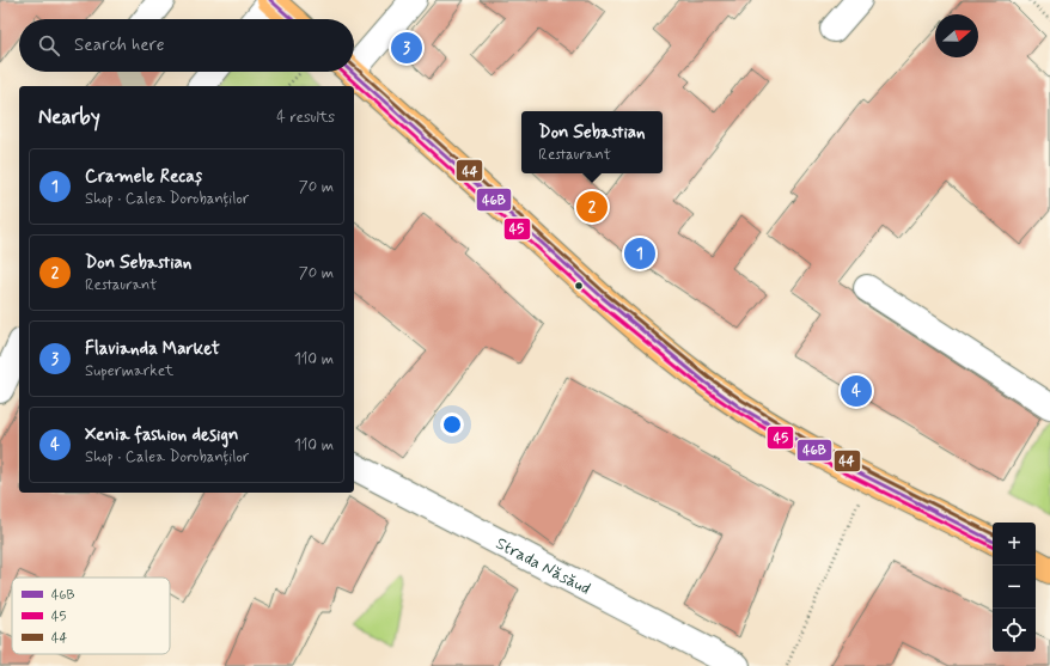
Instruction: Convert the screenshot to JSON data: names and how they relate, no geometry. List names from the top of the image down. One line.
{"streets":{"street":["Strada Năsăud"]},"lines":["transit line 46B","transit line 44","transit line 45"],"legend":["46B","45","44"],"north":"right","page":{"search":"Search here","pins":["3","2","1","4"],"heading":["Nearby","4 results"],"popup":["Don Sebastian","Restaurant"],"list":[{"mark":"1","name":"Cramele Recaș","note":"Shop · Calea Dorobanților","value":"70 m"},{"mark":"2","name":"Don Sebastian","note":"Restaurant","value":"70 m"},{"mark":"3","name":"Flavianda Market","note":"Supermarket","value":"110 m"},{"mark":"4","name":"Xenia fashion design","note":"Shop · Calea Dorobanților","value":"110 m"}],"map_buttons":["+","−"]}}
